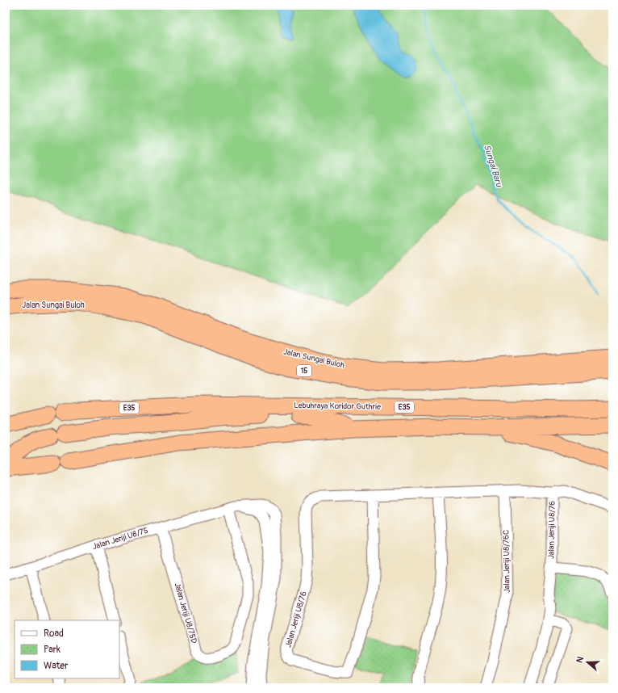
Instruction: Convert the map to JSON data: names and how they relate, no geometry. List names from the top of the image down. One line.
{"streets":{"highway":["Jalan Sungai Buloh","15","Lebuhraya Koridor Guthrie","E35"],"street":["Jalan Jeriji U8/76","Jalan Jeriji U8/75","Jalan Jeriji U8/76C","Jalan Jeriji U8/75D"]},"crossings":[["Jalan Jeriji U8/76","Jalan Jeriji U8/76C"],["Jalan Jeriji U8/75","Jalan Jeriji U8/75D"]],"water":["Sungai Baru"],"legend":["Road","Park","Water"],"north":"left"}
